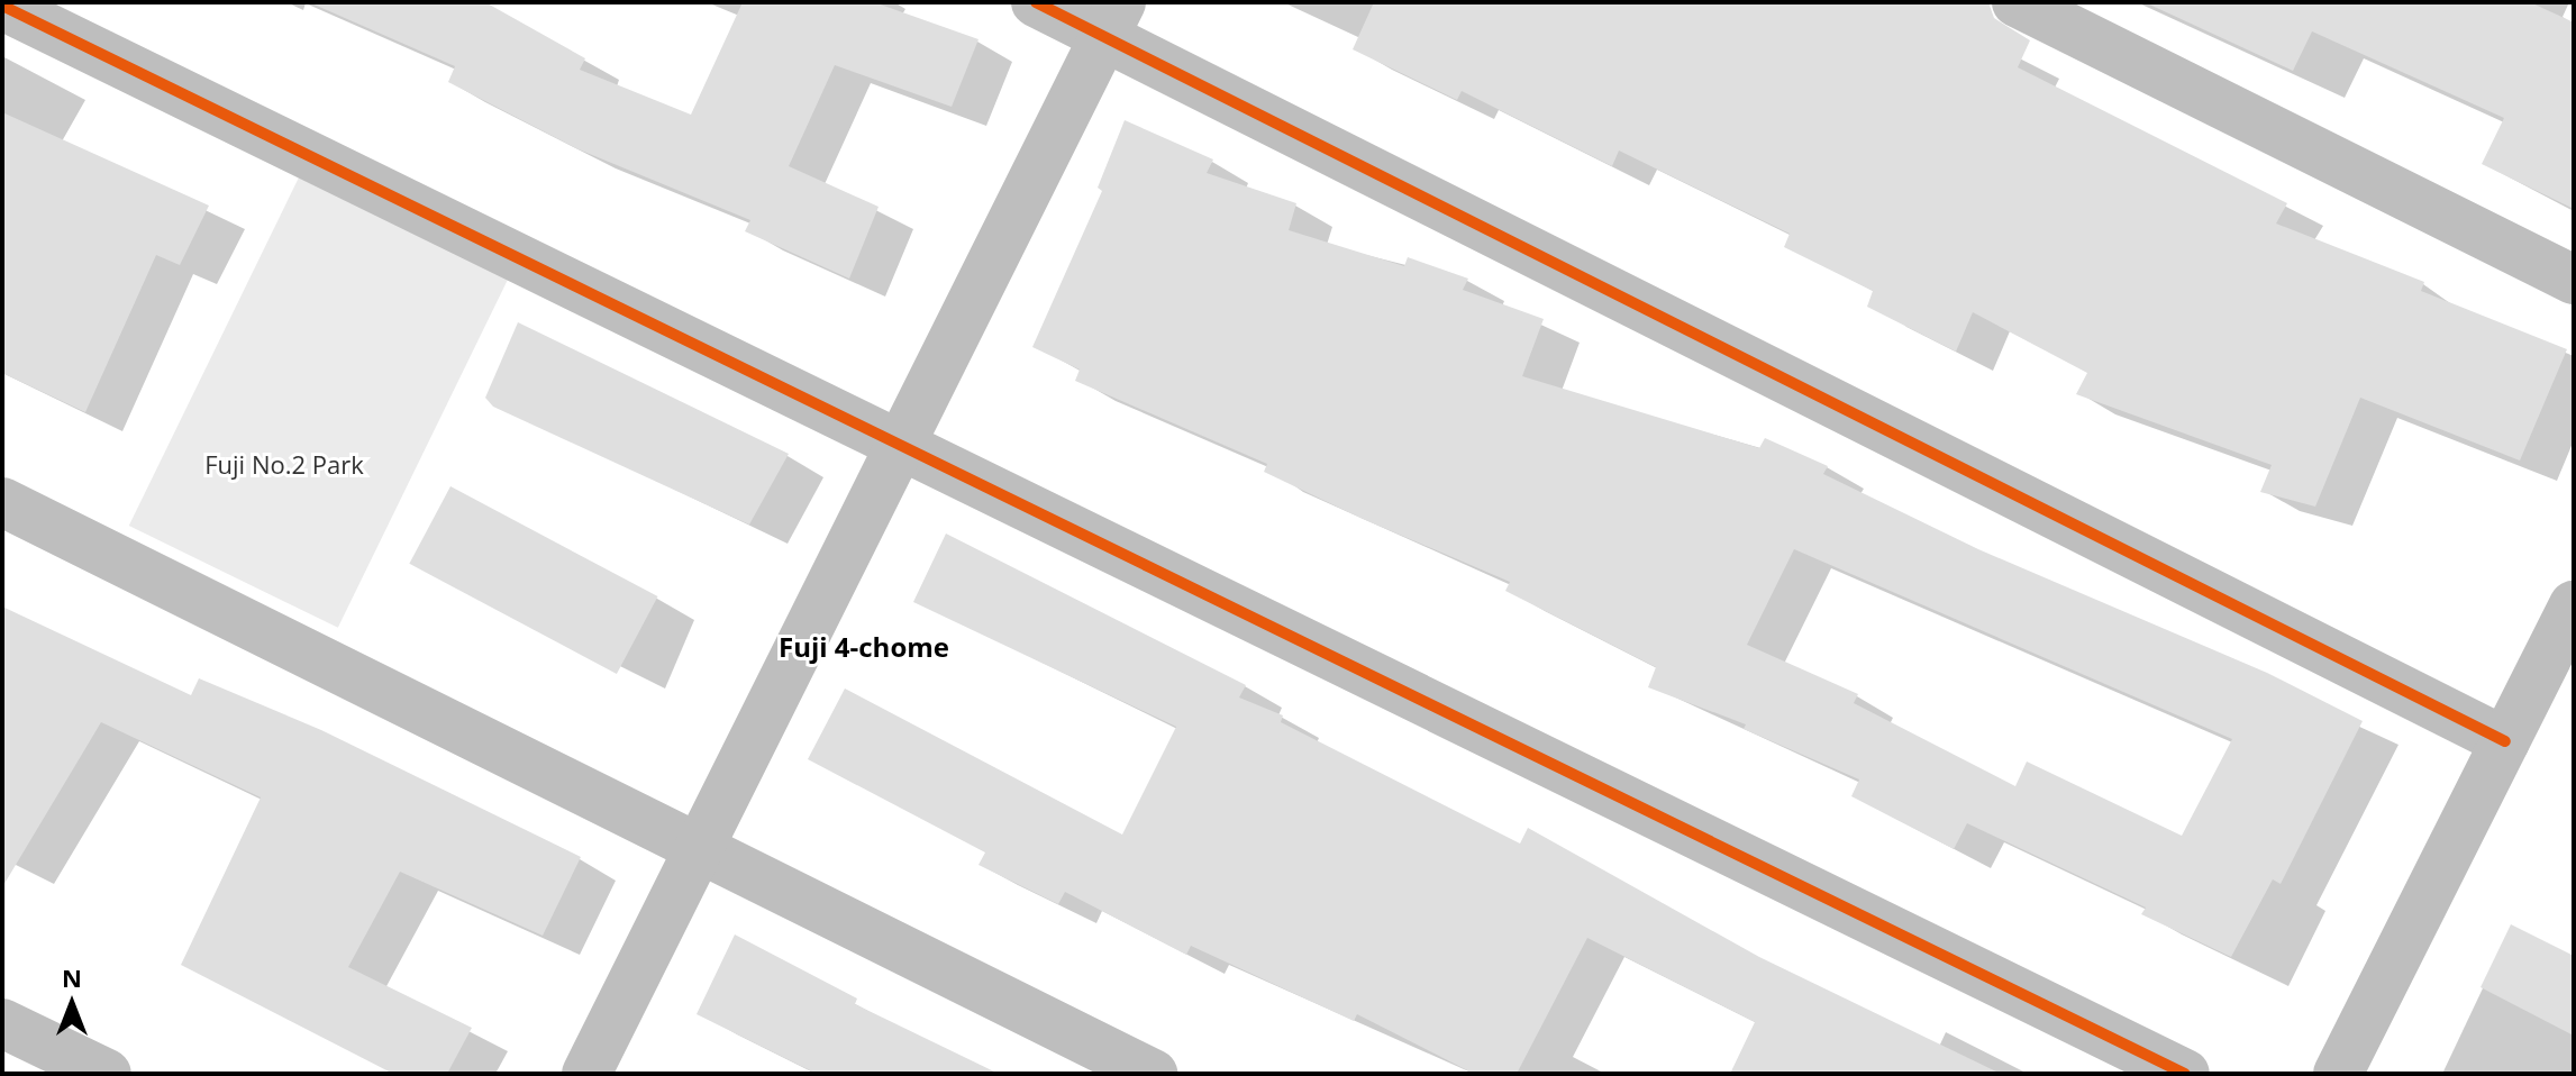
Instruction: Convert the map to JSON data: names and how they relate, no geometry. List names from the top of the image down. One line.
{"districts":["Fuji 4-chome"],"parks":["Fuji No.2 Park"],"north":"top"}
